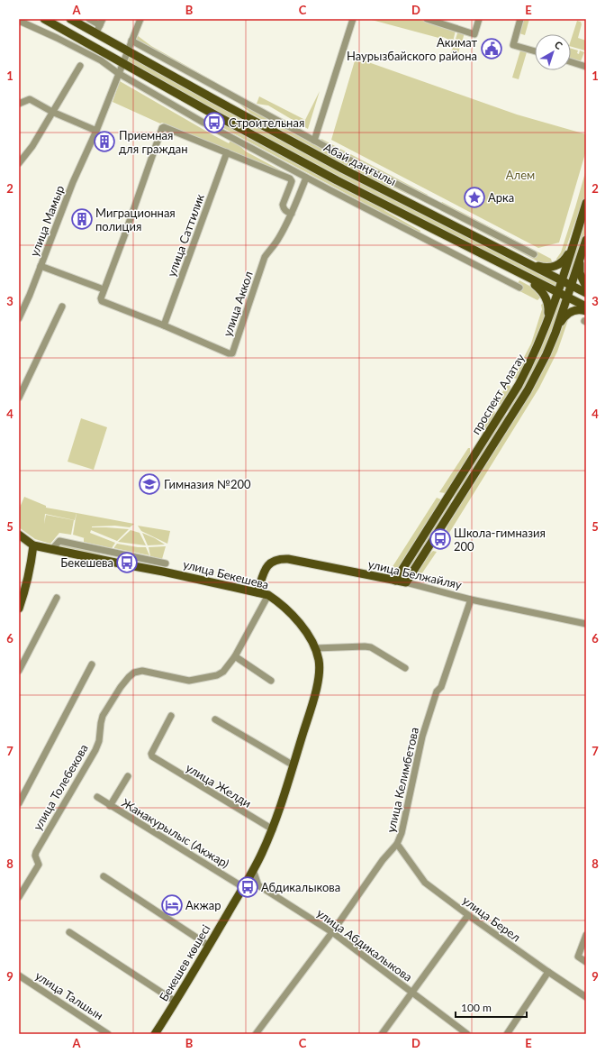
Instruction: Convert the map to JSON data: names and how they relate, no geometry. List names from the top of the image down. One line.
{"streets":{"main road":["Абай даңғылы","проспект Алатау","улица Бекешева","улица Белжайляу","Бекешев көшесі"],"street":["улица Мамыр","улица Саттилик","улица Аккол","улица Келимбетова","улица Желди","улица Толебекова","Жанакурылыс (Акжар)","улица Берел","улица Абдикалыкова","улица Талшын"]},"crossings":[["Абай даңғылы","улица Мамыр"],["Абай даңғылы","проспект Алатау"],["улица Саттилик","улица Аккол"],["проспект Алатау","улица Белжайляу"],["улица Бекешева","улица Белжайляу"],["улица Бекешева","Бекешев көшесі"],["улица Белжайляу","улица Келимбетова"],["улица Келимбетова","улица Берел"],["улица Келимбетова","улица Абдикалыкова"],["улица Желди","Бекешев көшесі"],["Жанакурылыс (Акжар)","Бекешев көшесі"],["улица Абдикалыкова","Бекешев көшесі"]],"parks":["Алем"],"places":{"public building":["Акимат Наурызбайского района"],"bus stop":["Строительная","Школа-гимназия 200","Бекешева","Абдикалыкова"],"building":["Приемная для граждан","Миграционная полиция"],"place":["Арка"],"school or university":["Гимназия №200"],"hotel":["Акжар"]},"scale_bar":"100 m","north":"top right","grid":{"columns":["A","B","C","D","E"],"rows":["1","2","3","4","5","6","7","8","9"]}}
